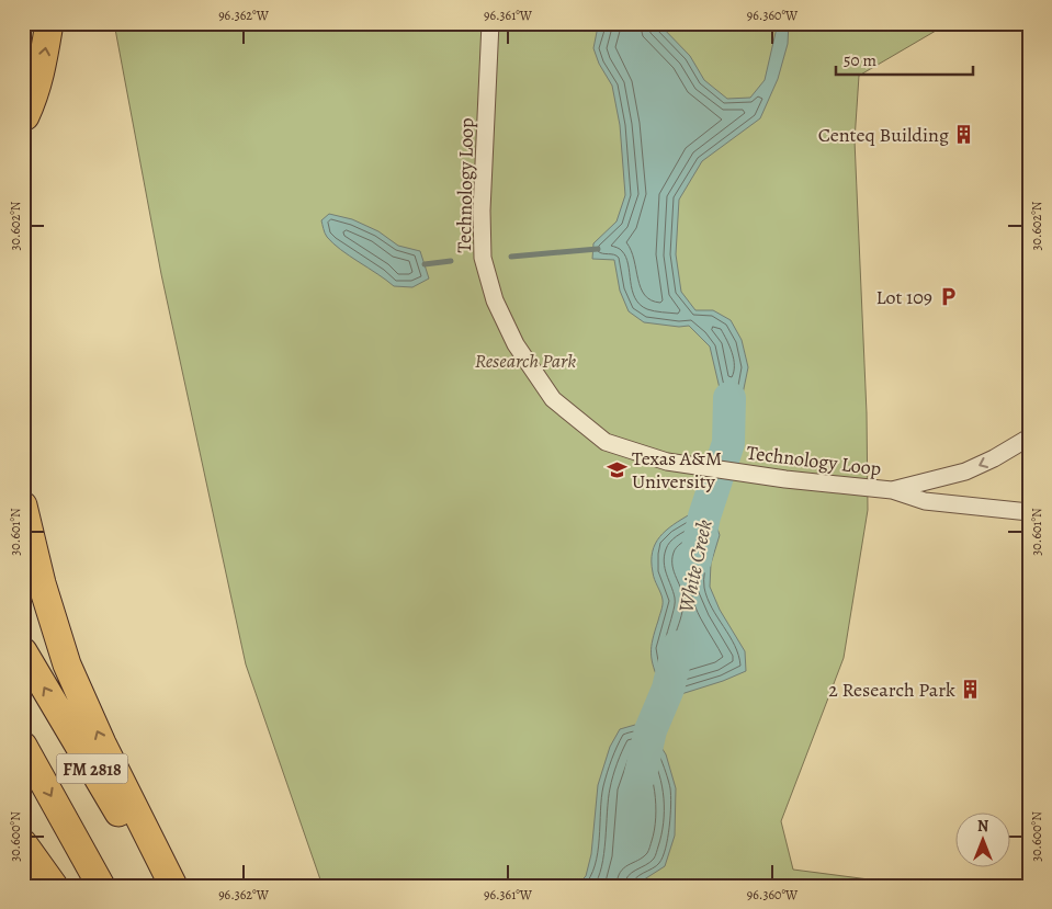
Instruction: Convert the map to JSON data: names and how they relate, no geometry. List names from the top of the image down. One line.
{"streets":{"highway":["FM 2818"],"street":["Technology Loop"]},"water":["White Creek"],"parks":["Research Park"],"places":{"building":["Centeq Building","2 Research Park"],"parking":["Lot 109"],"school or university":["Texas A&M University"]},"scale_bar":"50 m","north":"top","coordinates":["96.362°W","96.361°W","96.360°W","30.602°N","30.601°N","30.600°N"]}
